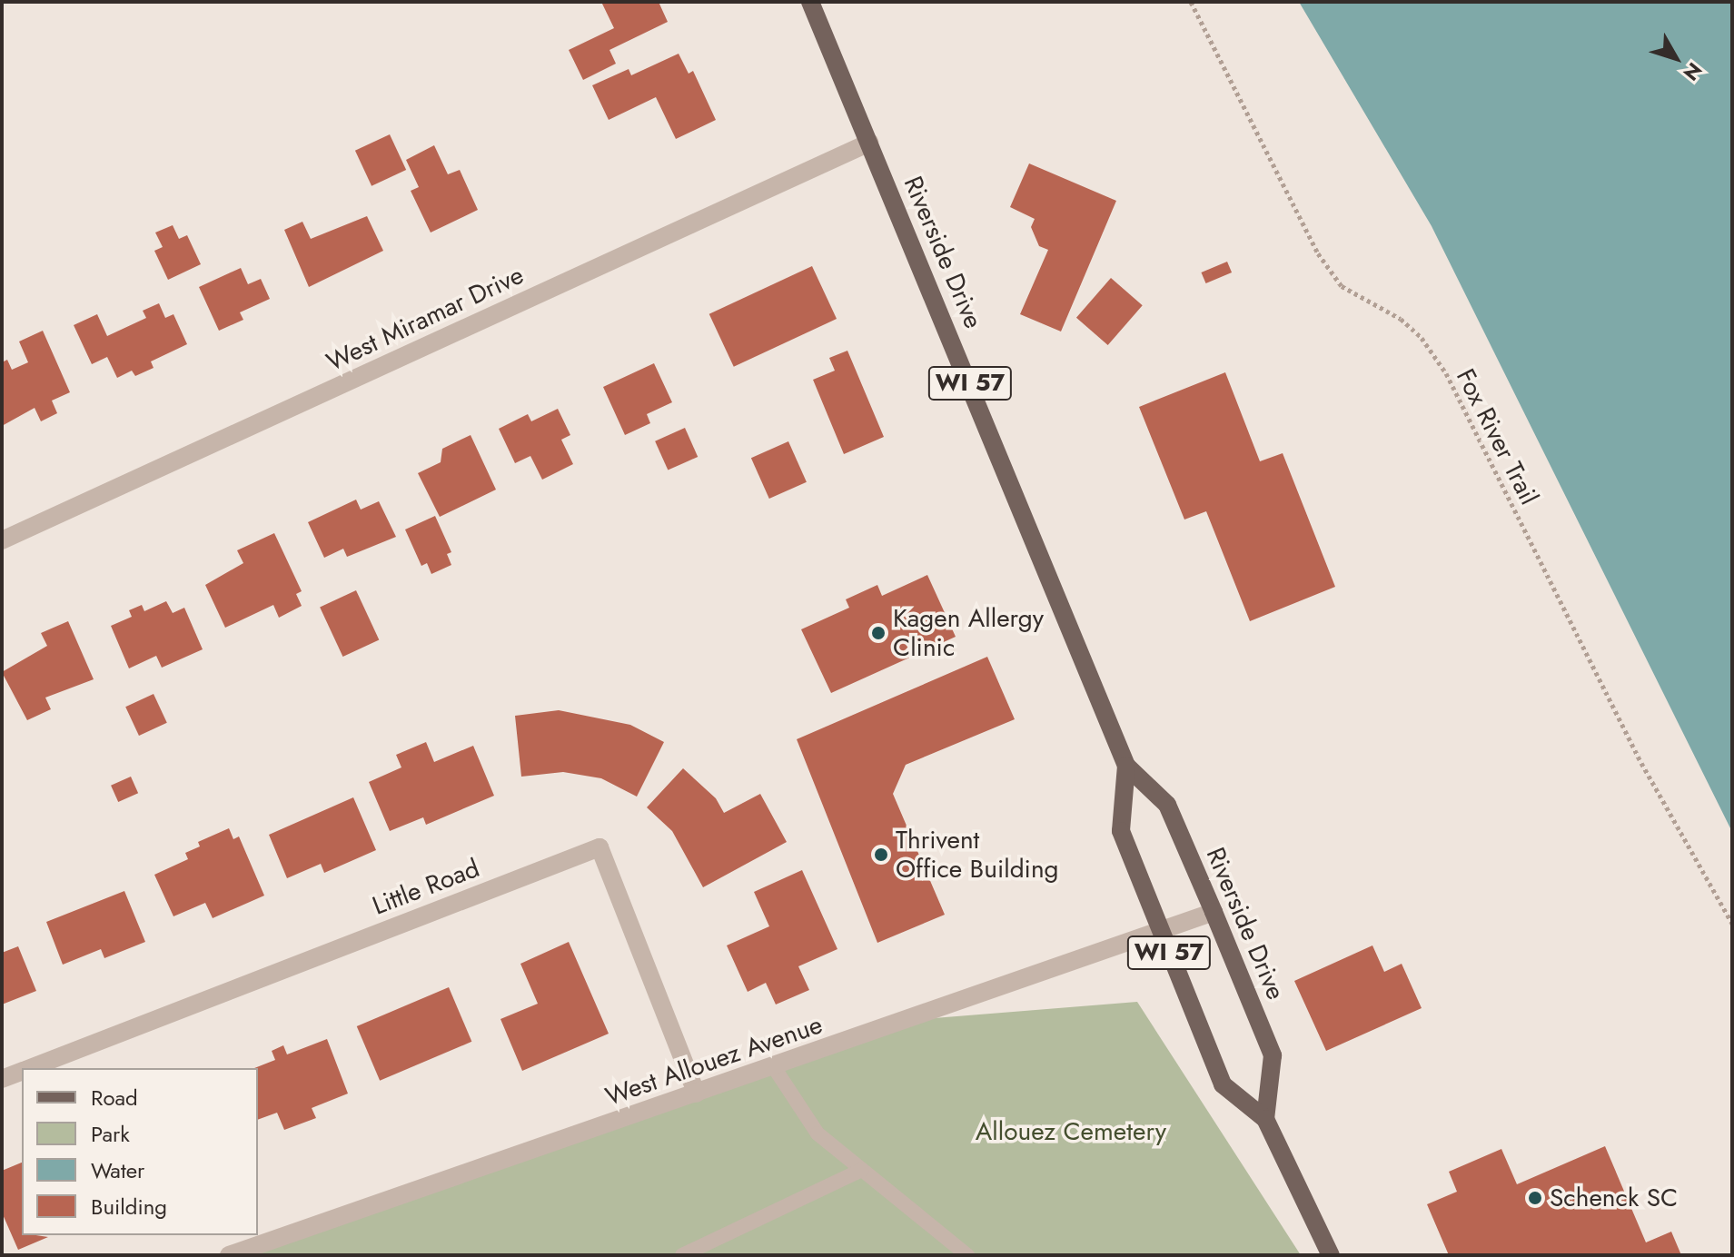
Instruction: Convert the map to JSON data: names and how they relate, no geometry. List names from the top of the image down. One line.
{"streets":{"main road":["Riverside Drive","WI 57"],"street":["West Miramar Drive","Little Road","West Allouez Avenue"],"path":["Fox River Trail"]},"crossings":[["Riverside Drive","West Miramar Drive"],["Riverside Drive","West Allouez Avenue"],["Little Road","West Allouez Avenue"]],"parks":["Allouez Cemetery"],"places":["Kagen Allergy Clinic","Thrivent Office Building","Schenck SC"],"legend":["Road","Park","Water","Building"],"north":"bottom right"}
